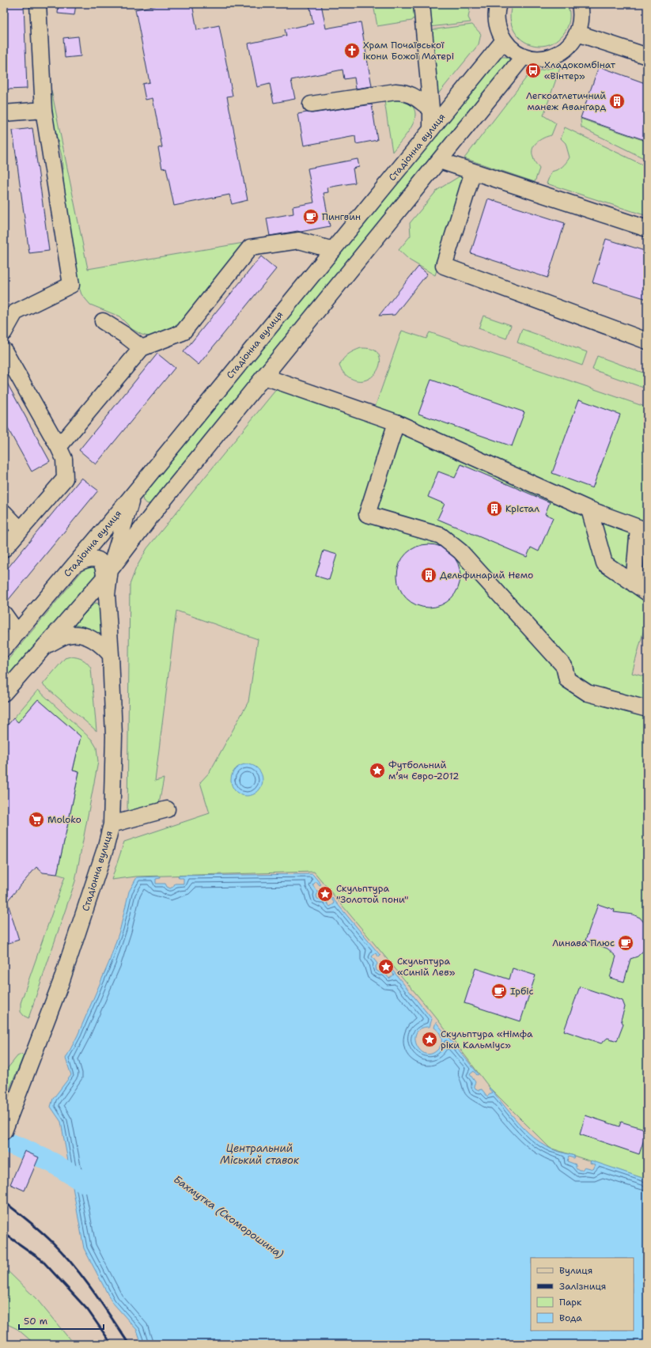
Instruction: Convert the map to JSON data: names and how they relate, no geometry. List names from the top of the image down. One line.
{"streets":{"street":["Стадіонна вулиця"]},"water":["Центральний Міський ставок","Бахмутка (Скоморошина)"],"places":{"church":["Храм Почаївської ікони Божої Матері"],"bus stop":["Хладокомбінат «Вінтер»"],"building":["Легкоатлетичний манеж Авангард","Крістал","Дельфинарий Немо"],"cafe":["Пингвин","Линава Плюс","Ірбіс"],"place":["Футбольний мʼяч Євро-2012","Скульптура \"Золотой пони\"","Скульптура «Синій Лев»","Скульптура «Німфа ріки Кальміус»"],"supermarket":["Moloko"]},"legend":["Вулиця","Залізниця","Парк","Вода"],"scale_bar":"50 m"}
